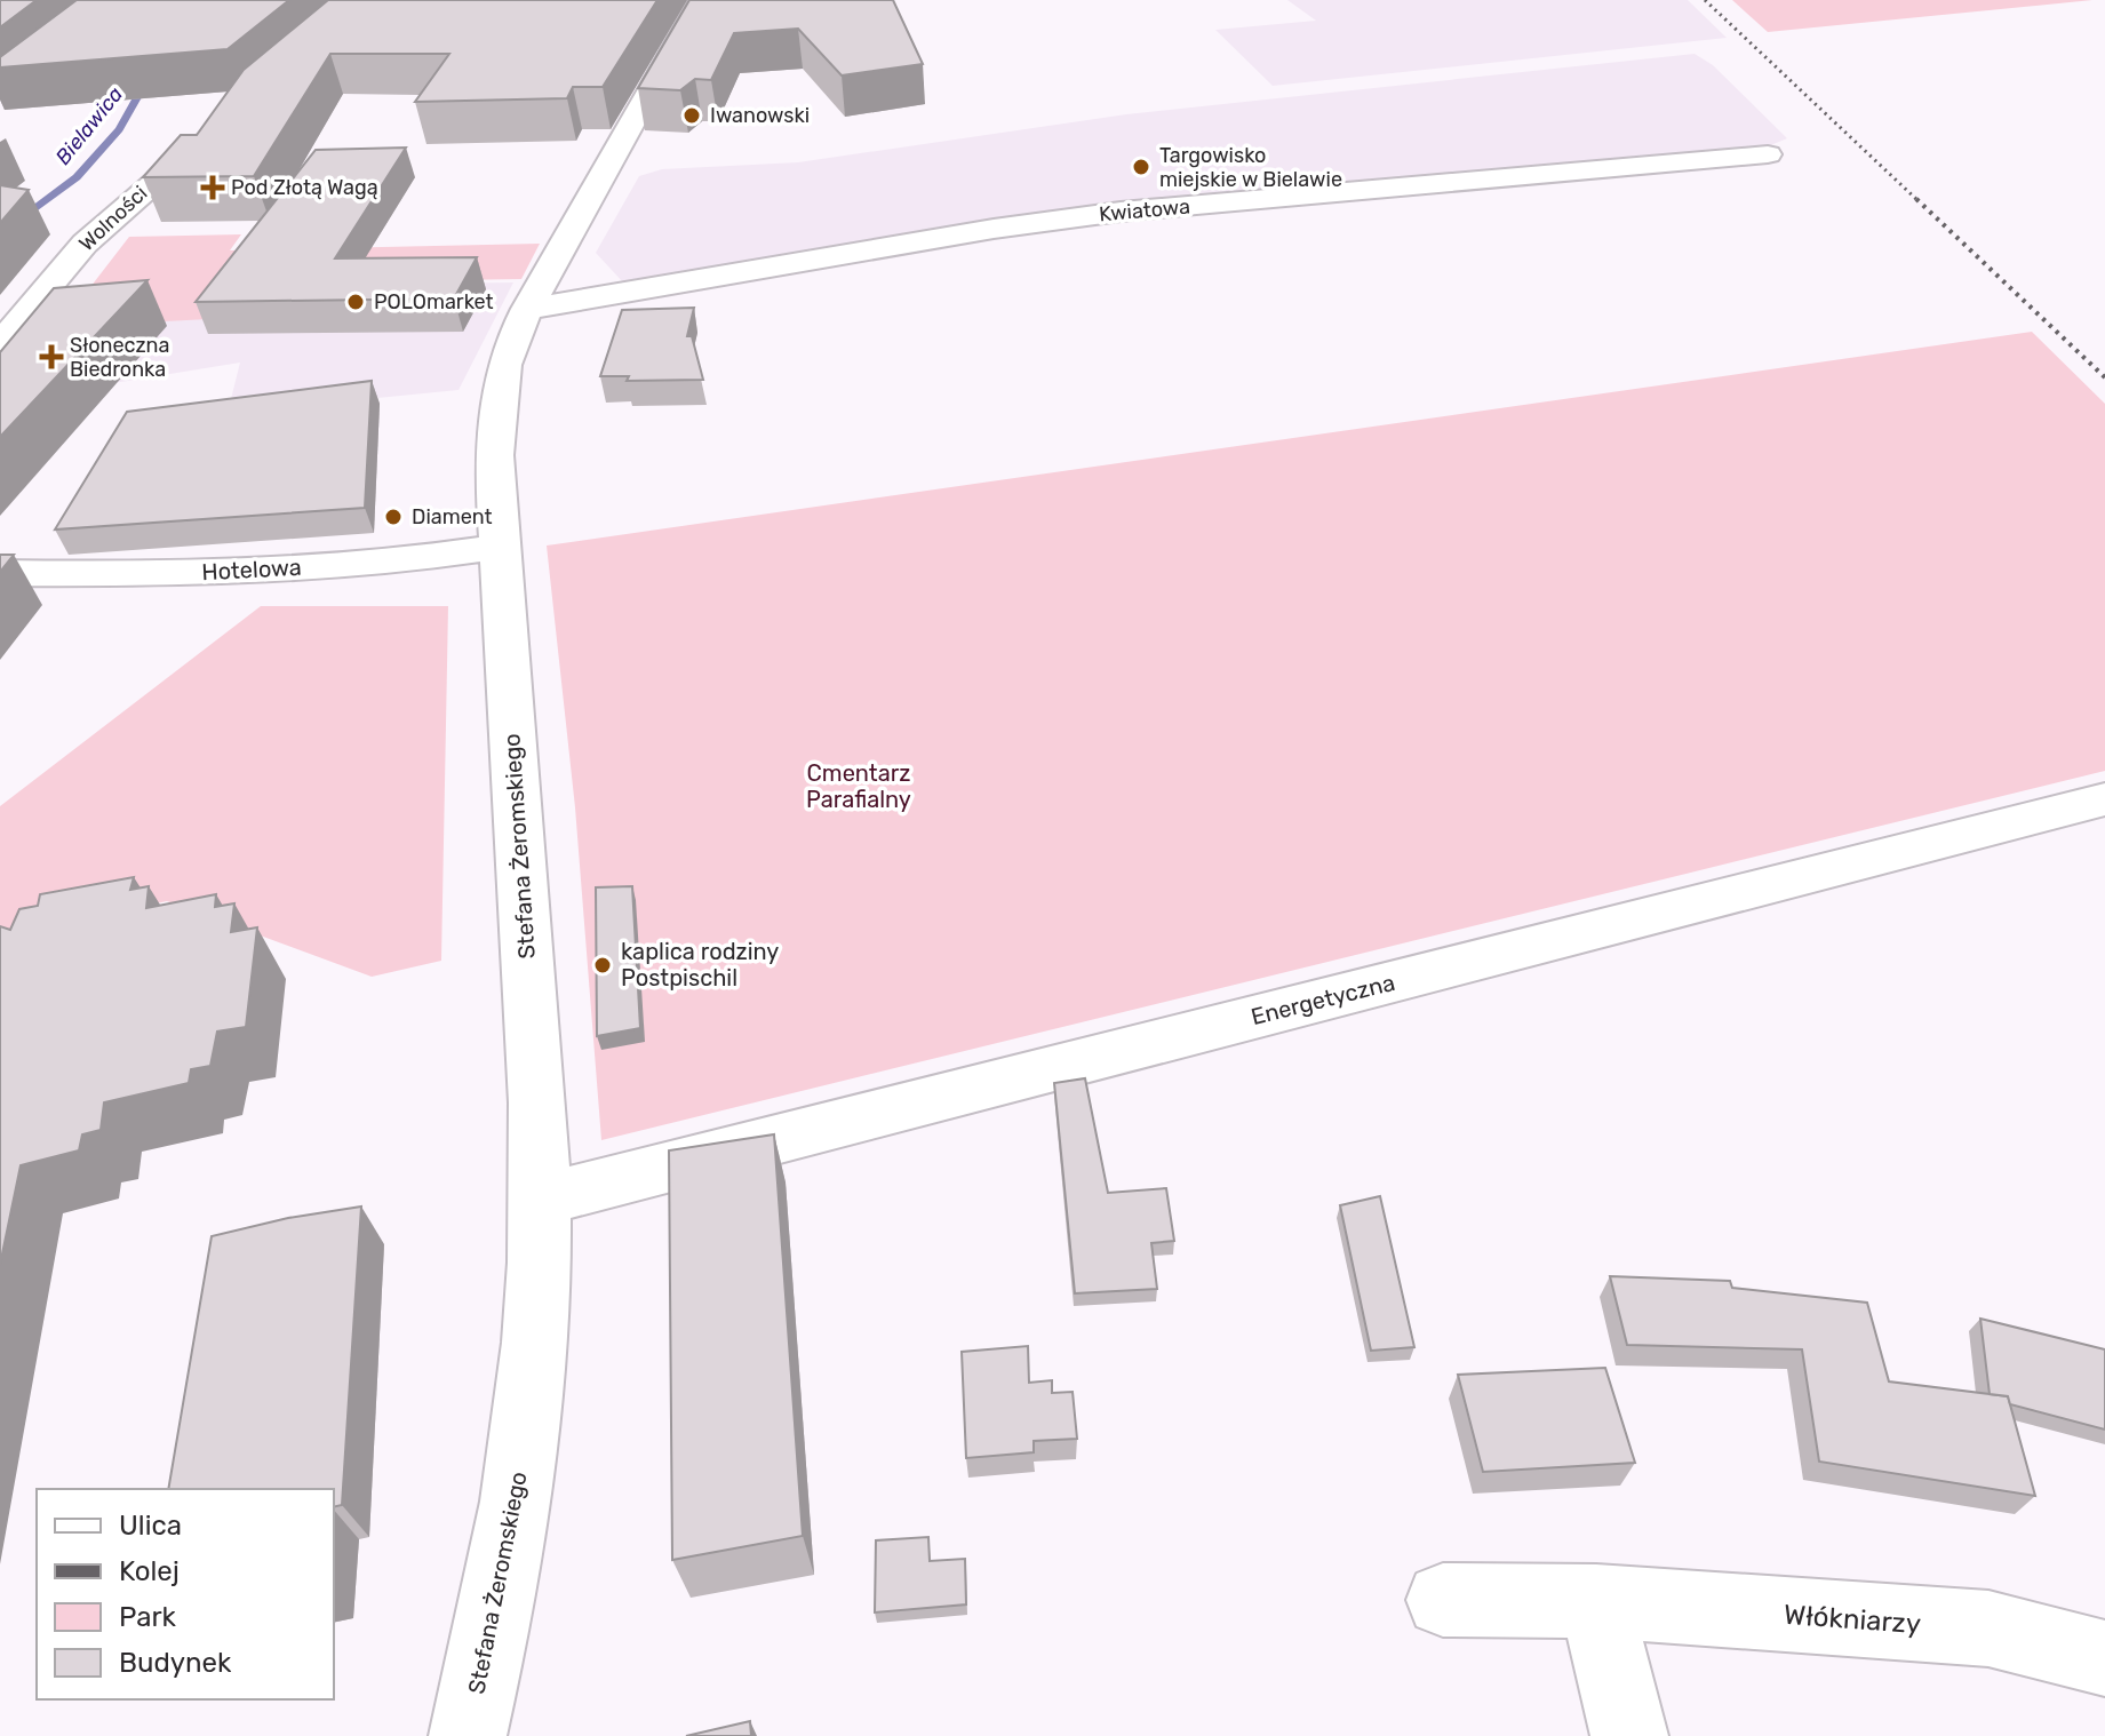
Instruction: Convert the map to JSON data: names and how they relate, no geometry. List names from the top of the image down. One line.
{"streets":{"street":["Kwiatowa","Wolności","Hotelowa","Stefana Żeromskiego","Energetyczna","Włókniarzy"]},"crossings":[["Kwiatowa","Stefana Żeromskiego"],["Hotelowa","Stefana Żeromskiego"],["Stefana Żeromskiego","Energetyczna"]],"water":["Bielawica"],"parks":["Cmentarz Parafialny"],"places":{"other":["Iwanowski","Targowisko miejskie w Bielawie","POLOmarket","Diament","kaplica rodziny Postpischil"],"health":["Pod Złotą Wagą","Słoneczna Biedronka"]},"legend":["Ulica","Kolej","Park","Budynek"]}
